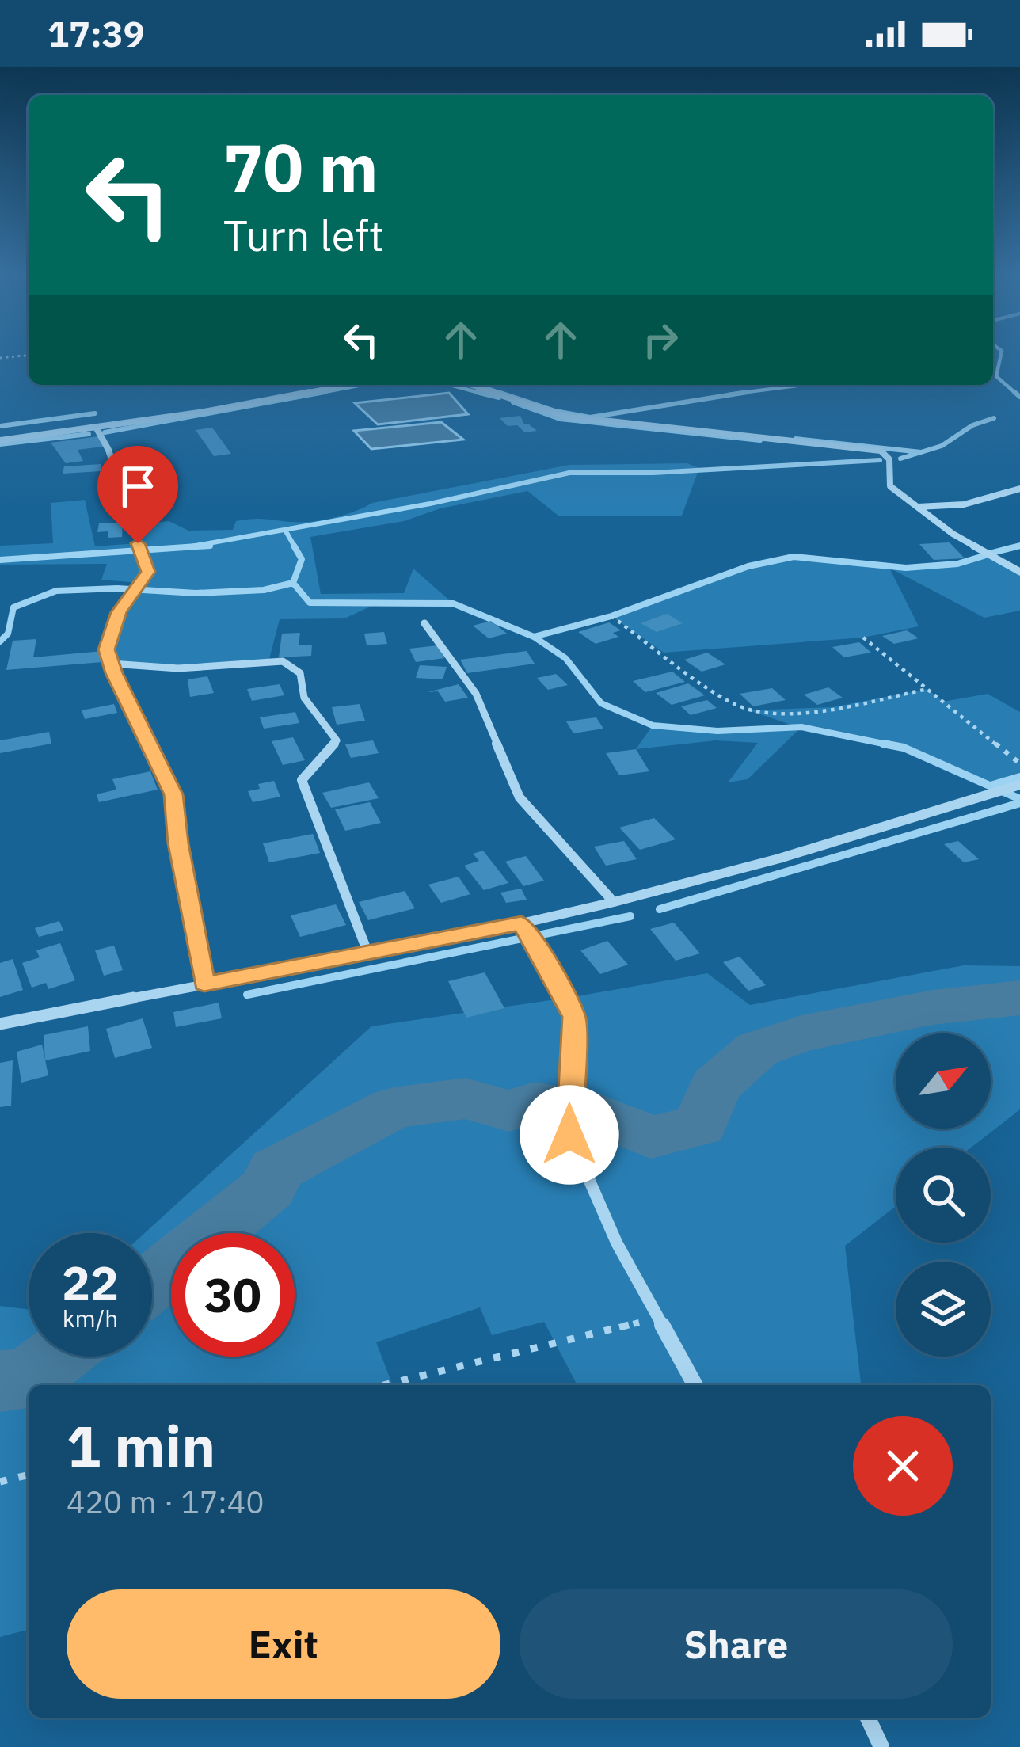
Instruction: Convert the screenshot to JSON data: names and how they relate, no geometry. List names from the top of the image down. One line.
{"north":"top right","page":{"status":"17:39","turn":["70 m","Turn left"],"speed":"22 km/h","limit":"30","heading":["1 min","420 m · 17:40"],"buttons":["Exit","Share"]}}
